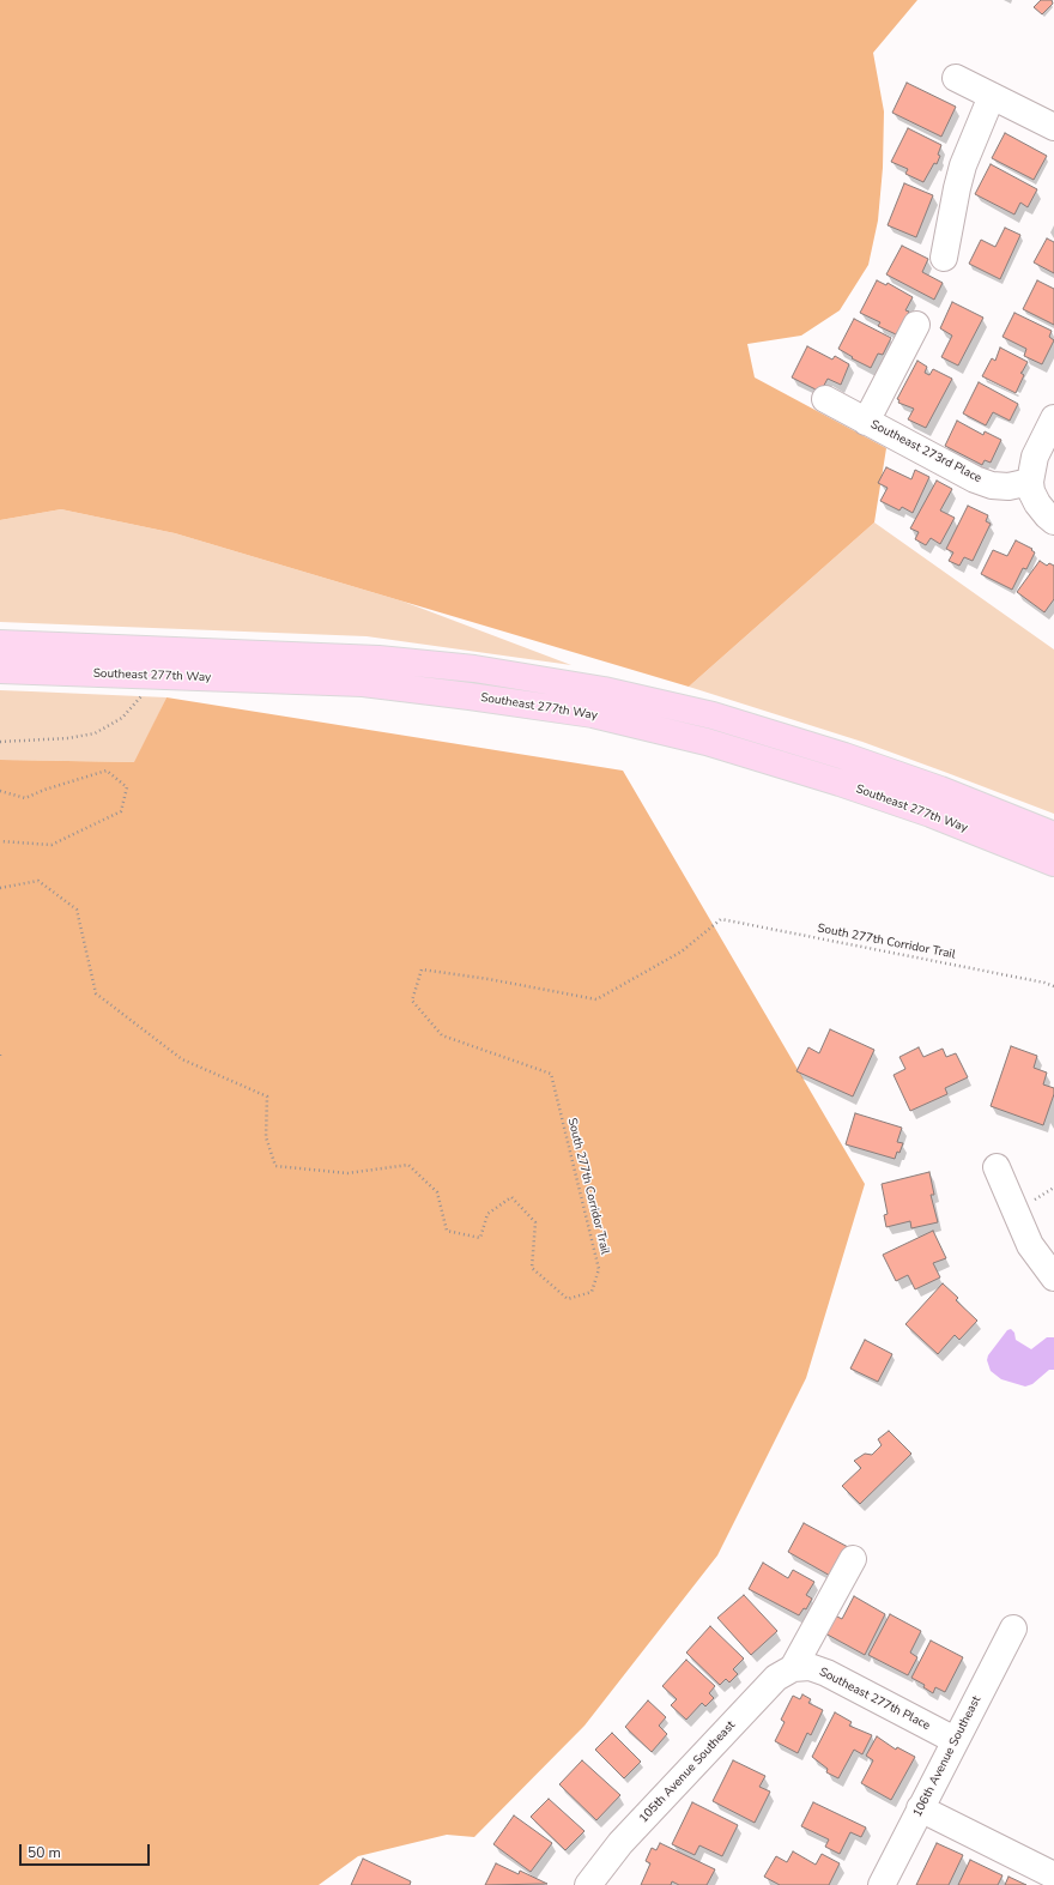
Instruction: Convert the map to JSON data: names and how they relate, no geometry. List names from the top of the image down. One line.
{"streets":{"main road":["Southeast 277th Way"],"street":["Southeast 273rd Place","Southeast 277th Place","106th Avenue Southeast","105th Avenue Southeast"],"path":["South 277th Corridor Trail"]},"crossings":[["Southeast 277th Place","106th Avenue Southeast"],["Southeast 277th Place","105th Avenue Southeast"]],"scale_bar":"50 m"}
